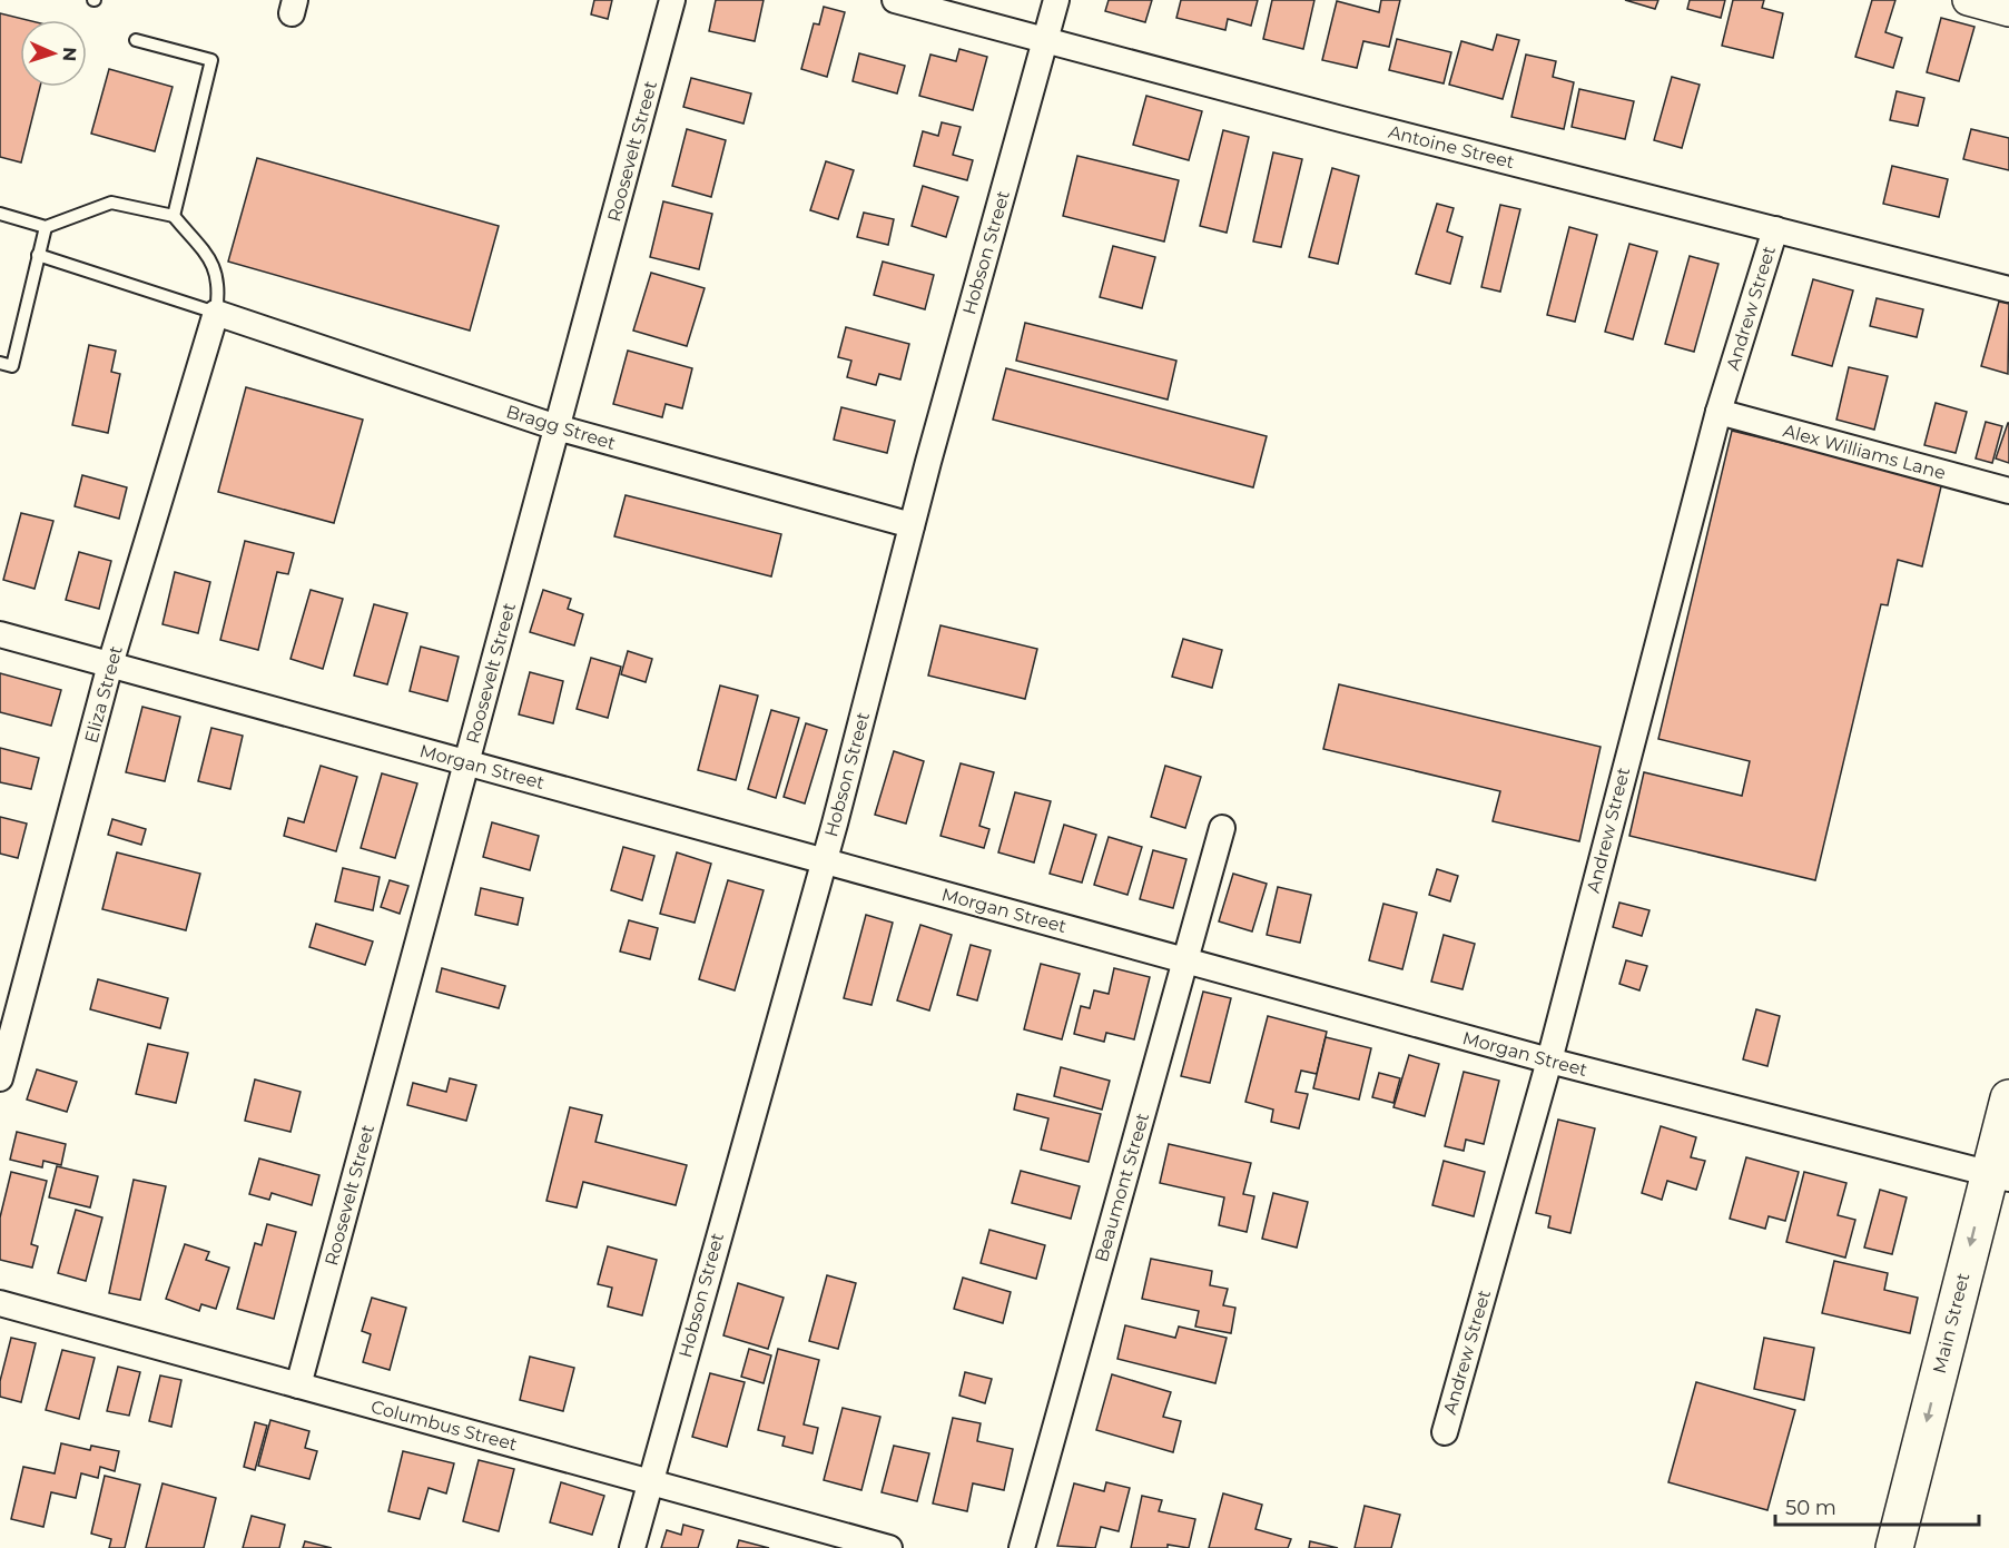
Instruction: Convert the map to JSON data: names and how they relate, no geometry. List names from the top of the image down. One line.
{"streets":{"main road":["Main Street"],"street":["Antoine Street","Roosevelt Street","Hobson Street","Andrew Street","Bragg Street","Alex Williams Lane","Eliza Street","Morgan Street","Beaumont Street","Columbus Street"]},"crossings":[["Antoine Street","Hobson Street"],["Antoine Street","Andrew Street"],["Roosevelt Street","Bragg Street"],["Roosevelt Street","Morgan Street"],["Roosevelt Street","Columbus Street"],["Hobson Street","Bragg Street"],["Hobson Street","Morgan Street"],["Hobson Street","Columbus Street"],["Andrew Street","Alex Williams Lane"],["Andrew Street","Morgan Street"],["Bragg Street","Eliza Street"],["Eliza Street","Morgan Street"],["Morgan Street","Beaumont Street"],["Morgan Street","Main Street"]],"one_way":["Main Street"],"scale_bar":"50 m","north":"right"}
